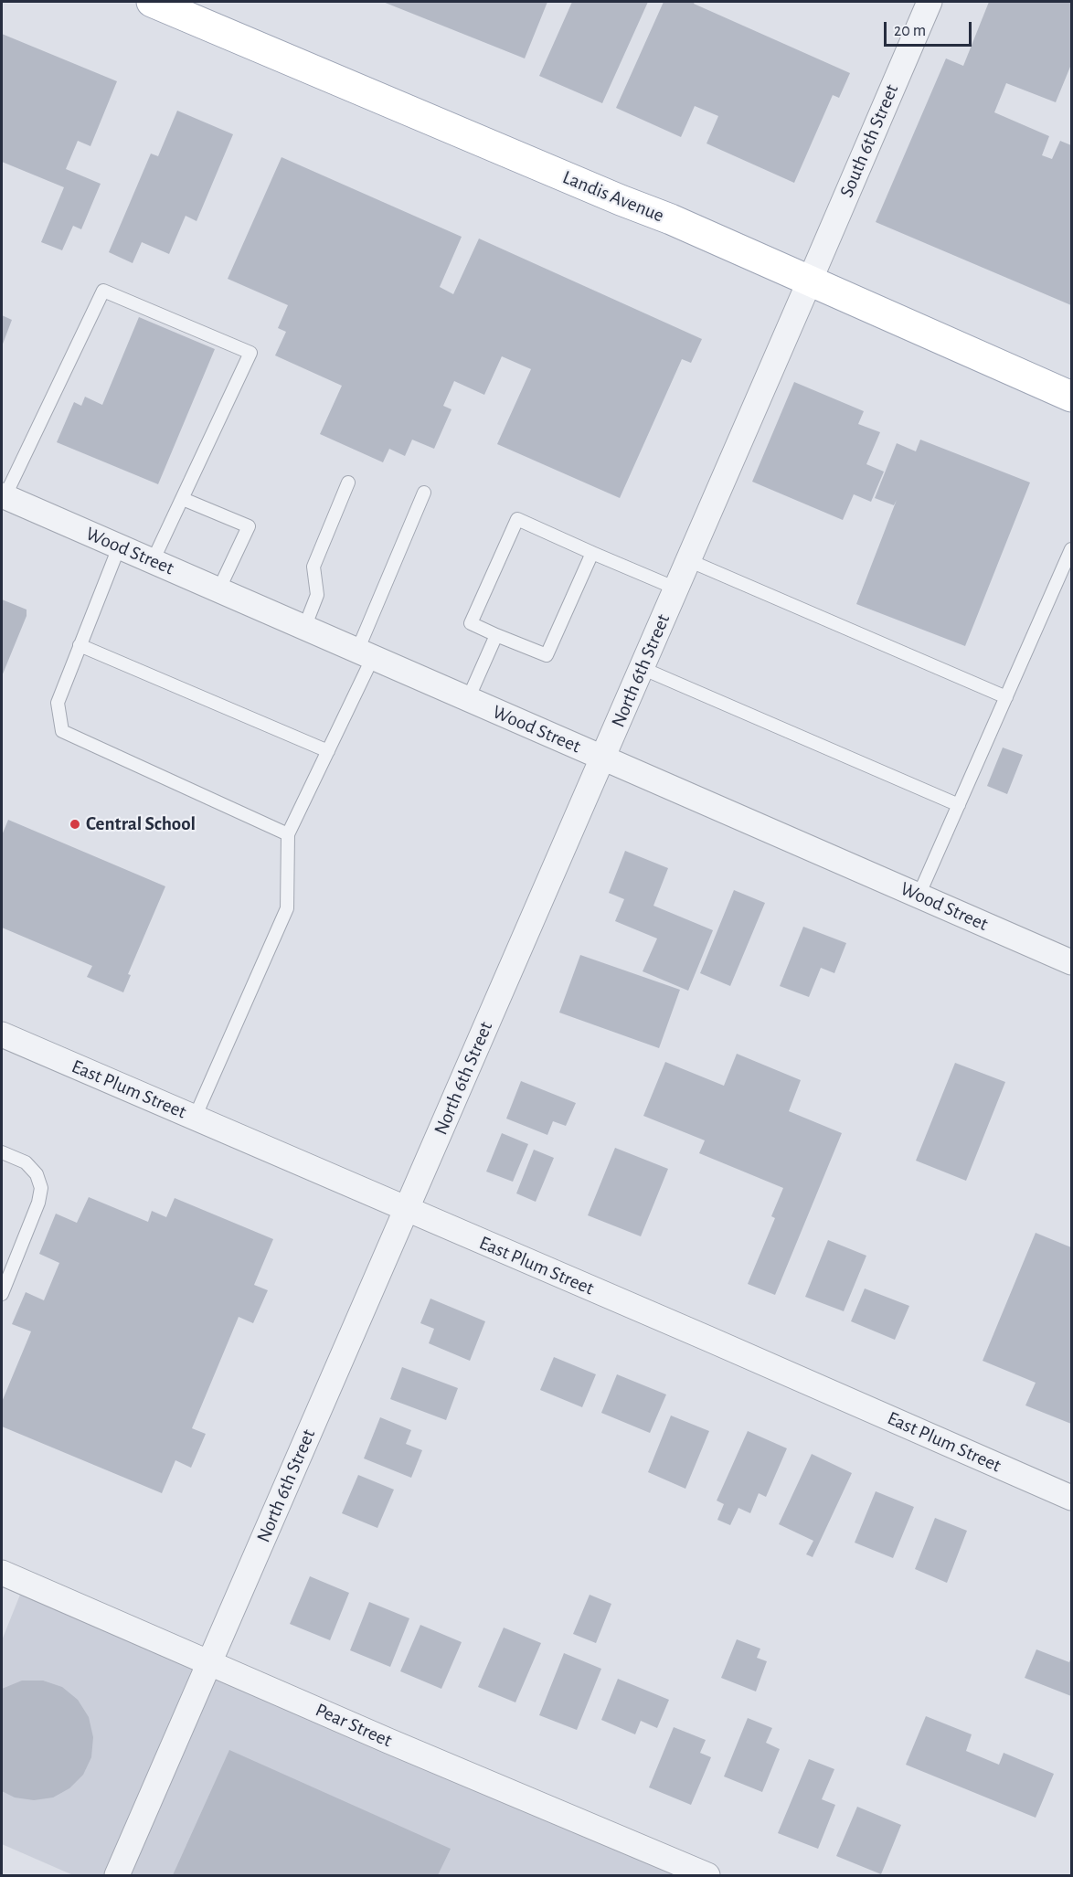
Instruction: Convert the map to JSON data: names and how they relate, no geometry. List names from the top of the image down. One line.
{"streets":{"main road":["Landis Avenue"],"street":["South 6th Street","Wood Street","North 6th Street","East Plum Street","Pear Street"]},"crossings":[["South 6th Street","Landis Avenue"],["South 6th Street","North 6th Street"],["Landis Avenue","North 6th Street"],["Wood Street","North 6th Street"],["North 6th Street","East Plum Street"],["North 6th Street","Pear Street"]],"places":["Central School"],"scale_bar":"20 m"}
